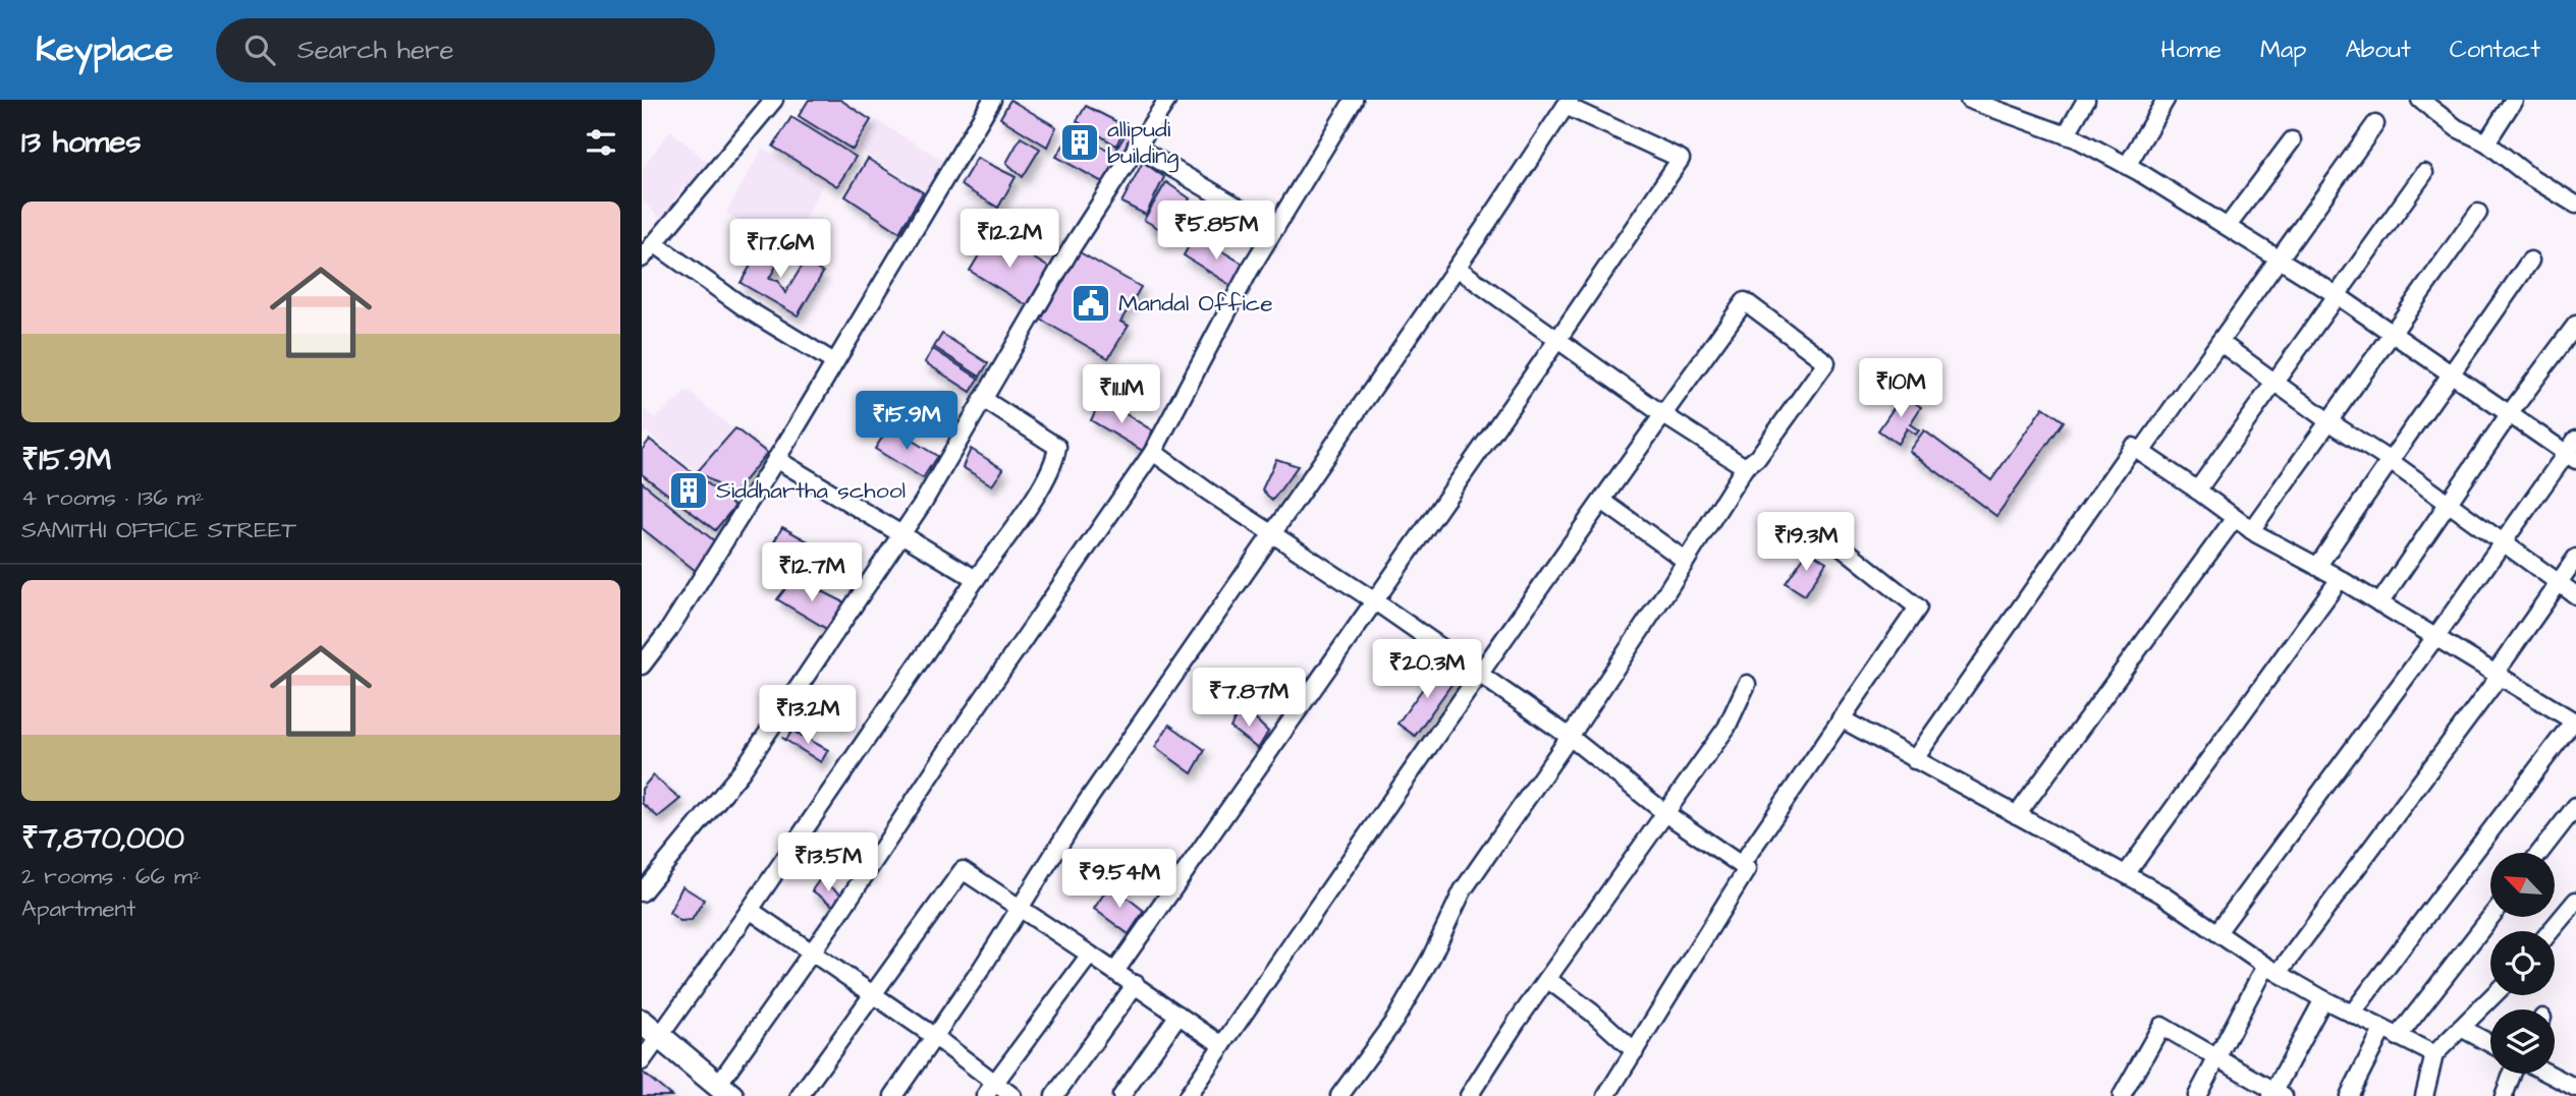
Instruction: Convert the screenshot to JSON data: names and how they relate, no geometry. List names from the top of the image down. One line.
{"places":{"building":["allipudi building","Siddhartha school"],"public building":["Mandal Office"]},"north":"top left","page":{"header":"Keyplace","search":"Search here","nav":["Home","Map","About","Contact"],"heading":"13 homes","list":[{"name":"₹15.9M","note":"4 rooms · 136 m² · SAMITHI OFFICE STREET"},{"name":"₹7,870,000","note":"2 rooms · 66 m² · Apartment"}],"price":["₹5.85M","₹12.2M","₹17.6M","₹10M","₹11.1M","₹15.9M","₹19.3M","₹12.7M","₹20.3M","₹7.87M","₹13.2M","₹13.5M","₹9.54M"]}}
